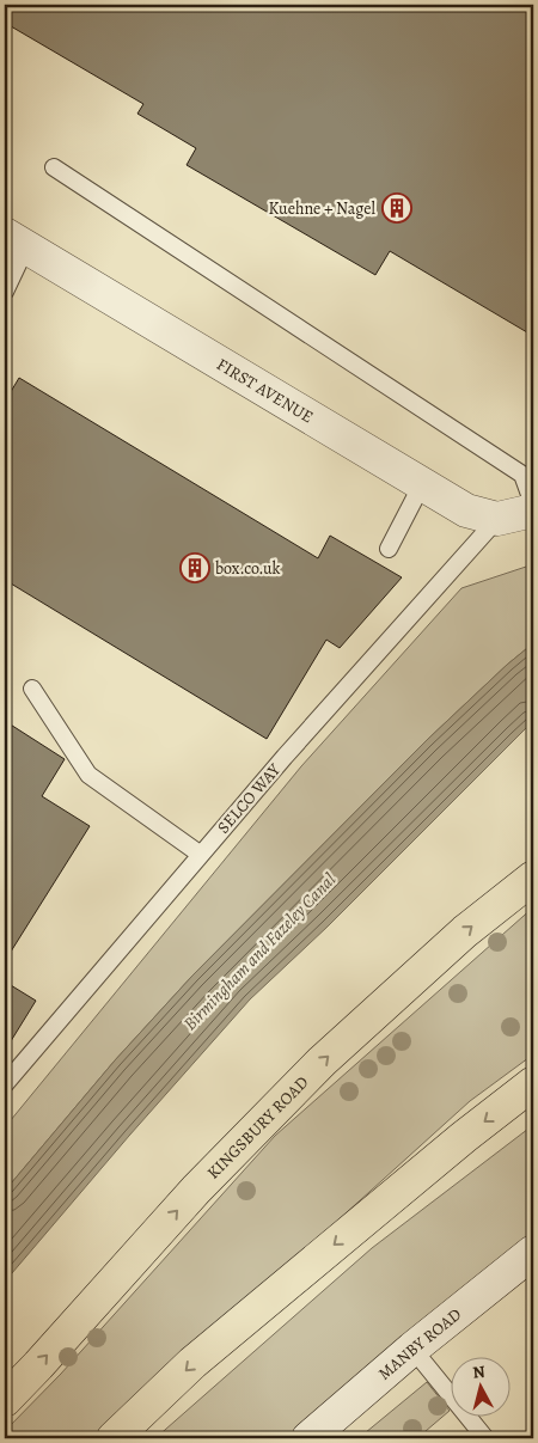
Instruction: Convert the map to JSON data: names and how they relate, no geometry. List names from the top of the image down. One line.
{"streets":{"highway":["KINGSBURY ROAD"],"street":["FIRST AVENUE","MANBY ROAD"],"lane":["SELCO WAY"]},"crossings":[["FIRST AVENUE","SELCO WAY"]],"water":["Birmingham and Fazeley Canal"],"places":{"building":["Kuehne + Nagel","box.co.uk"]},"north":"top"}
